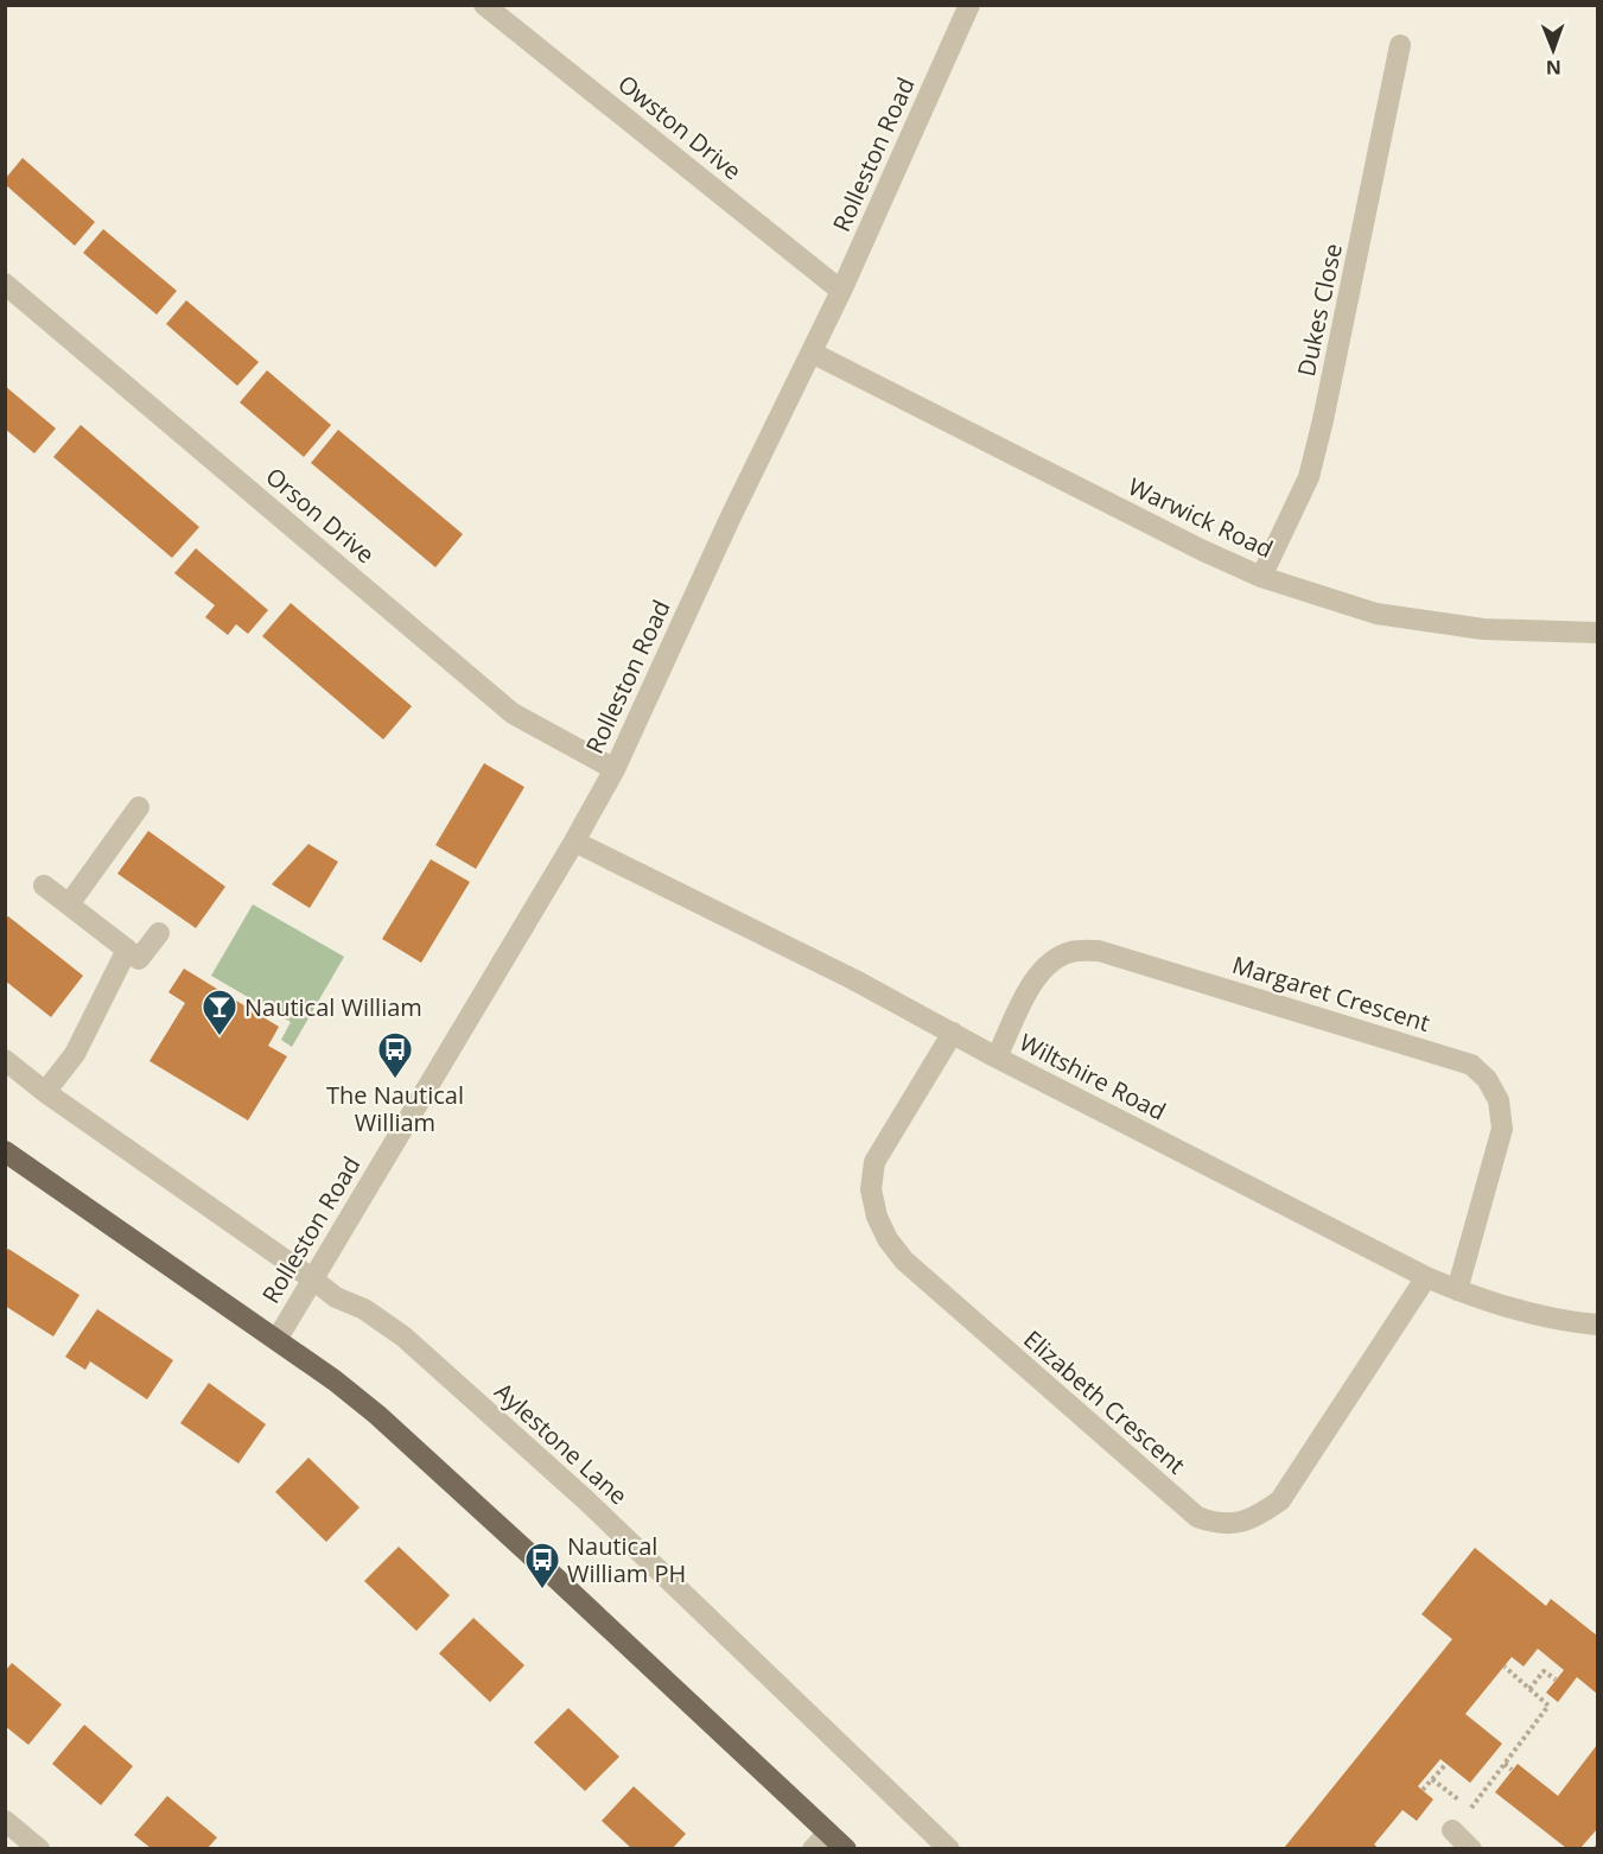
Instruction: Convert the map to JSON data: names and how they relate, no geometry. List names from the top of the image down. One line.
{"streets":{"street":["Owston Drive","Rolleston Road","Dukes Close","Orson Drive","Warwick Road","Margaret Crescent","Wiltshire Road","Elizabeth Crescent","Aylestone Lane"]},"crossings":[["Owston Drive","Rolleston Road"],["Rolleston Road","Orson Drive"],["Rolleston Road","Warwick Road"],["Rolleston Road","Wiltshire Road"],["Rolleston Road","Aylestone Lane"],["Dukes Close","Warwick Road"],["Margaret Crescent","Wiltshire Road"],["Wiltshire Road","Elizabeth Crescent"]],"places":{"bar":["Nautical William"],"bus stop":["The Nautical William","Nautical William PH"]},"north":"bottom"}
